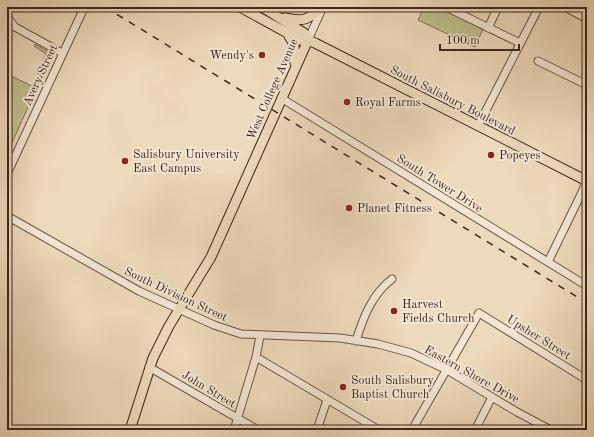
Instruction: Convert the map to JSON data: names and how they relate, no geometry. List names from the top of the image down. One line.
{"streets":{"main road":["West College Avenue","South Salisbury Boulevard"],"street":["Avery Street","South Tower Drive","South Division Street","Upsher Street","Eastern Shore Drive","John Street"]},"crossings":[["West College Avenue","South Salisbury Boulevard"],["West College Avenue","South Tower Drive"],["West College Avenue","South Division Street"],["West College Avenue","John Street"],["South Division Street","Eastern Shore Drive"],["Upsher Street","Eastern Shore Drive"]],"places":["Wendy's","Royal Farms","Popeyes","Salisbury University East Campus","Planet Fitness","Harvest Fields Church","South Salisbury Baptist Church"],"scale_bar":"100 m"}
